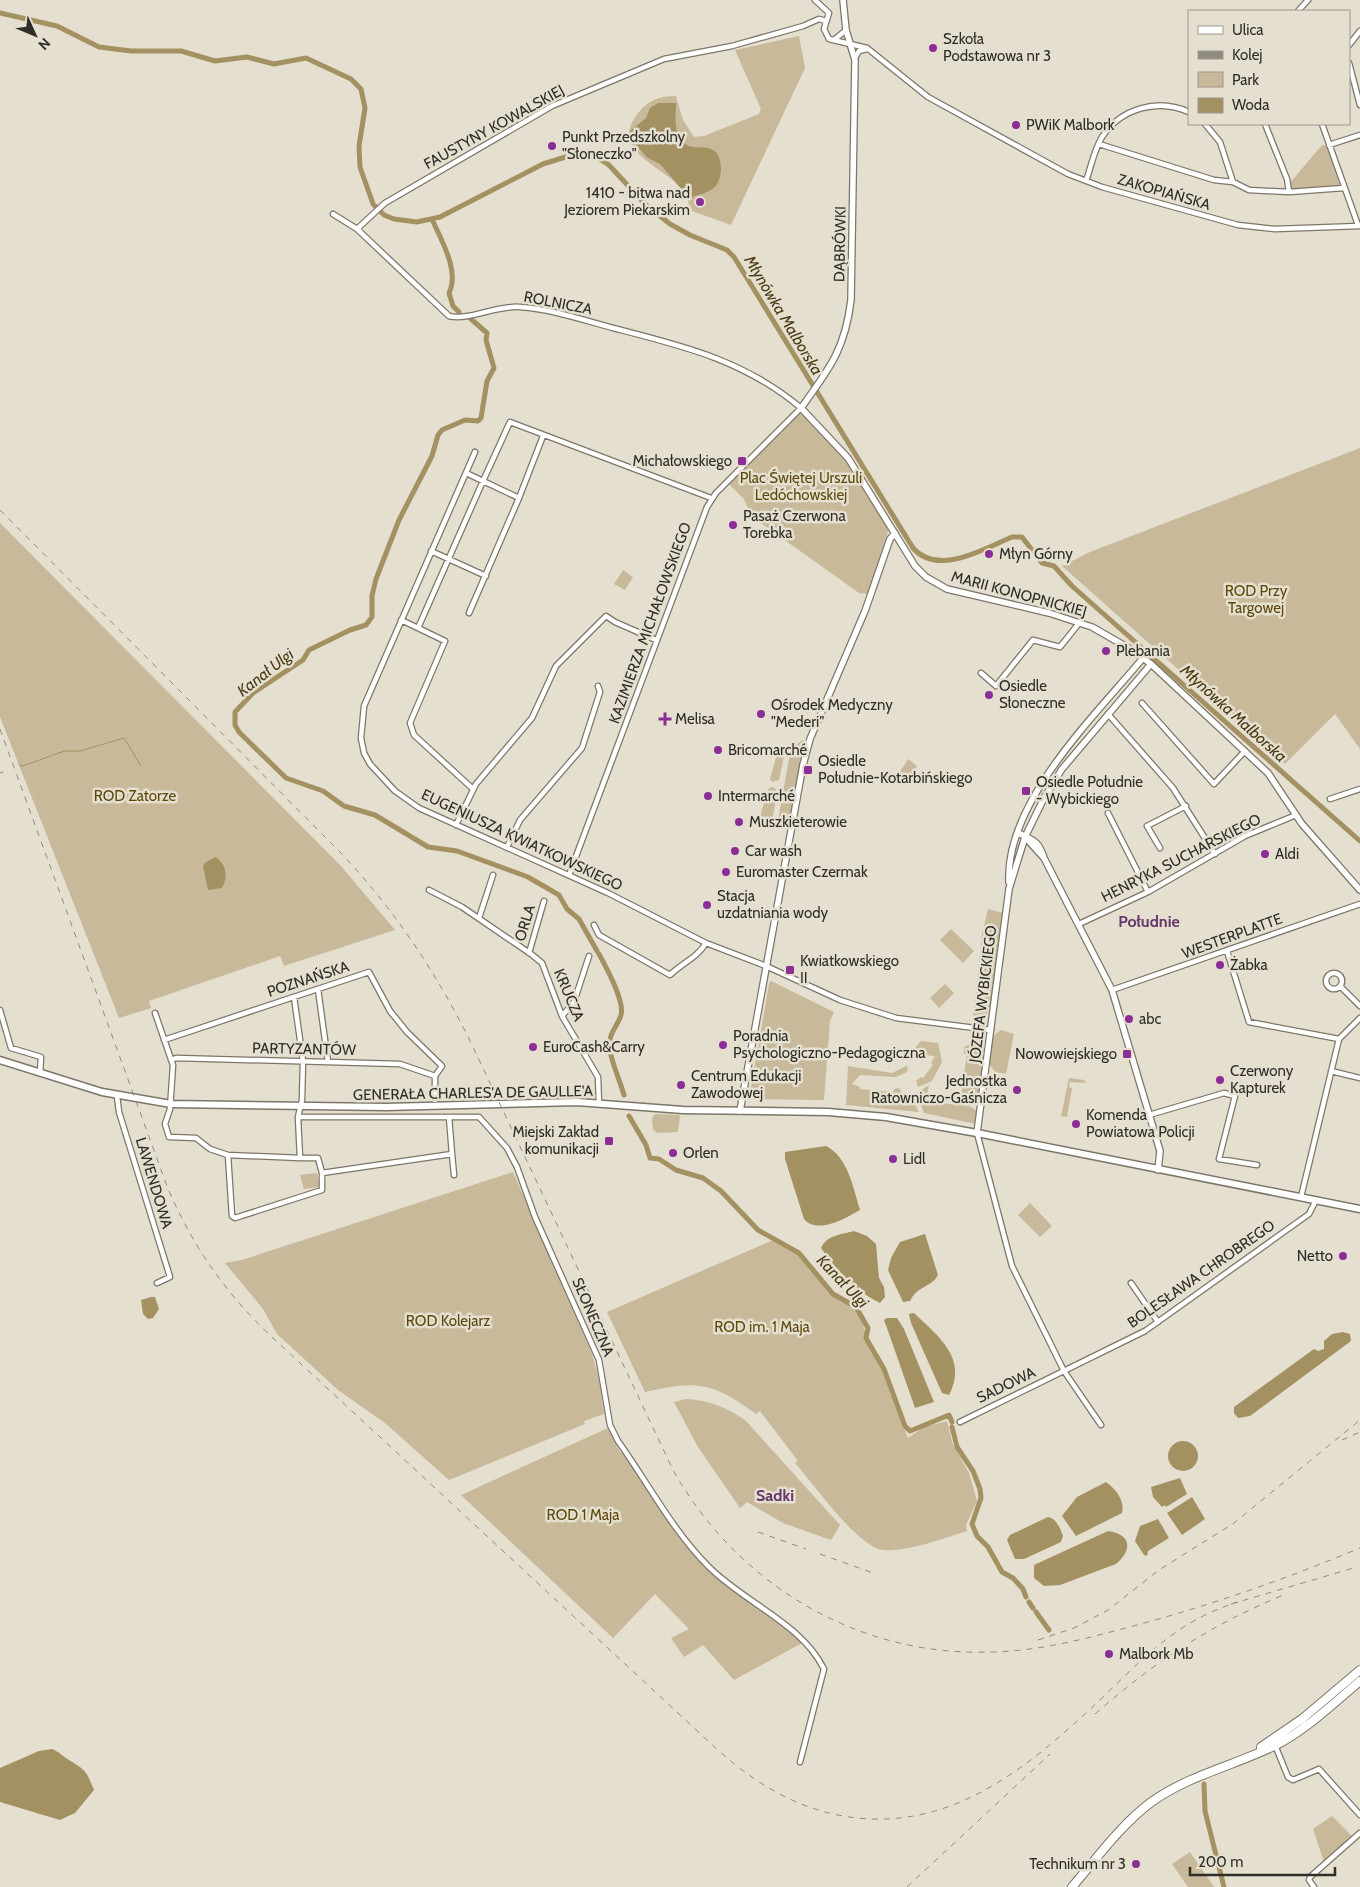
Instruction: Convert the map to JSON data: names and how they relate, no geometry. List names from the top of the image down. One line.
{"streets":{"main road":["GENERAŁA CHARLES'A DE GAULLE'A"],"street":["FAUSTYNY KOWALSKIEJ","ZAKOPIAŃSKA","DĄBRÓWKI","ROLNICZA","MARII KONOPNICKIEJ","KAZIMIERZA MICHAŁOWSKIEGO","EUGENIUSZA KWIATKOWSKIEGO","HENRYKA SUCHARSKIEGO","ORLA","WESTERPLATTE","POZNAŃSKA","JÓZEFA WYBICKIEGO","KRUCZA","PARTYZANTÓW","LAWENDOWA","BOLESŁAWA CHROBREGO","SŁONECZNA","SADOWA"]},"crossings":[["FAUSTYNY KOWALSKIEJ","ROLNICZA"],["DĄBRÓWKI","ROLNICZA"],["DĄBRÓWKI","MARII KONOPNICKIEJ"],["DĄBRÓWKI","KAZIMIERZA MICHAŁOWSKIEGO"],["ROLNICZA","MARII KONOPNICKIEJ"],["ROLNICZA","KAZIMIERZA MICHAŁOWSKIEGO"],["MARII KONOPNICKIEJ","KAZIMIERZA MICHAŁOWSKIEGO"],["MARII KONOPNICKIEJ","HENRYKA SUCHARSKIEGO"],["MARII KONOPNICKIEJ","JÓZEFA WYBICKIEGO"],["KAZIMIERZA MICHAŁOWSKIEGO","EUGENIUSZA KWIATKOWSKIEGO"],["EUGENIUSZA KWIATKOWSKIEGO","JÓZEFA WYBICKIEGO"],["ORLA","KRUCZA"],["POZNAŃSKA","PARTYZANTÓW"],["JÓZEFA WYBICKIEGO","GENERAŁA CHARLES'A DE GAULLE'A"],["KRUCZA","GENERAŁA CHARLES'A DE GAULLE'A"],["GENERAŁA CHARLES'A DE GAULLE'A","LAWENDOWA"],["GENERAŁA CHARLES'A DE GAULLE'A","BOLESŁAWA CHROBREGO"],["BOLESŁAWA CHROBREGO","SADOWA"]],"districts":["Południe","Sadki"],"water":["Młynówka Malborska","Kanał Ulgi"],"parks":["Plac Świętej Urszuli Ledóchowskiej","ROD Przy Targowej","ROD Zatorze","ROD Kolejarz","ROD im. 1 Maja","ROD 1 Maja"],"places":{"other":["Szkoła Podstawowa nr 3","PWiK Malbork","Punkt Przedszkolny \"Słoneczko\"","1410 - bitwa nad Jeziorem Piekarskim","Pasaż Czerwona Torebka","Młyn Górny","Plebania","Osiedle Słoneczne","Ośrodek Medyczny \"Mederi\"","Bricomarché","Intermarché","Muszkieterowie","Car wash","Aldi","Euromaster Czermak","Stacja uzdatniania wody","Żabka","abc","Poradnia Psychologiczno-Pedagogiczna","EuroCash&Carry","Czerwony Kapturek","Centrum Edukacji Zawodowej","Jednostka Ratowniczo-Gaśnicza","Komenda Powiatowa Policji","Orlen","Lidl","Netto","Malbork Mb","Technikum nr 3"],"transit":["Michałowskiego","Osiedle Południe-Kotarbińskiego","Osiedle Południe - Wybickiego","Kwiatkowskiego II","Nowowiejskiego","Miejski Zakład komunikacji"],"health":["Melisa"]},"legend":["Ulica","Kolej","Park","Woda"],"scale_bar":"200 m","north":"bottom right"}
